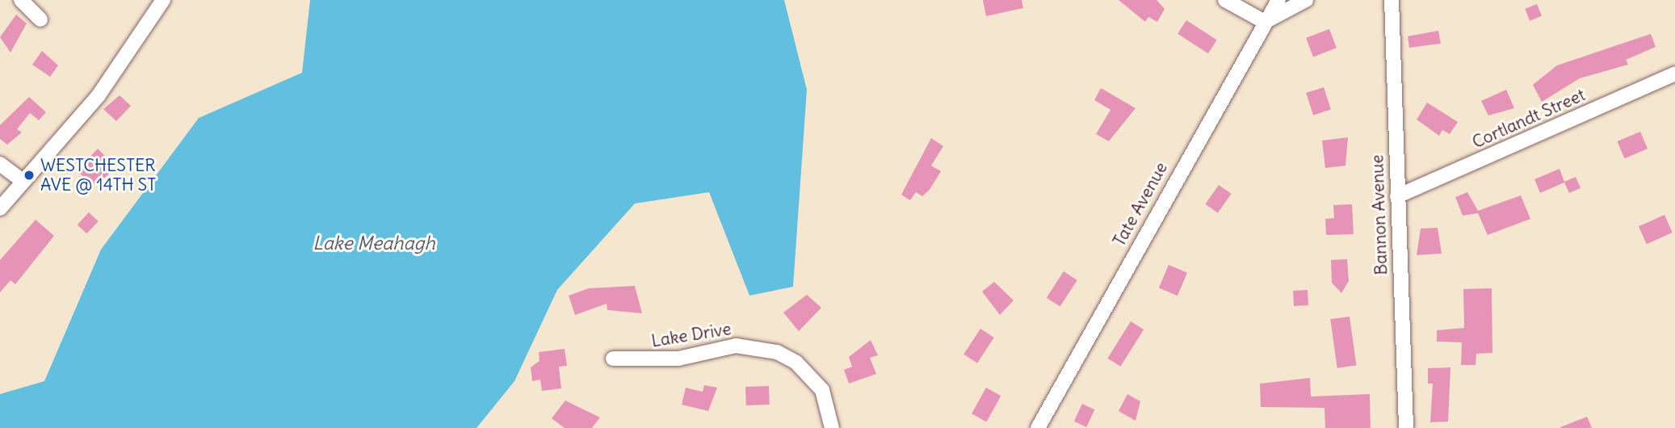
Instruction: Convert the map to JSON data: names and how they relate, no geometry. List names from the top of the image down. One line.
{"streets":{"street":["Cortlandt Street","Tate Avenue","Bannon Avenue","Lake Drive"]},"crossings":[["Cortlandt Street","Bannon Avenue"]],"water":["Lake Meahagh"],"places":["WESTCHESTER AVE @ 14TH ST"]}
